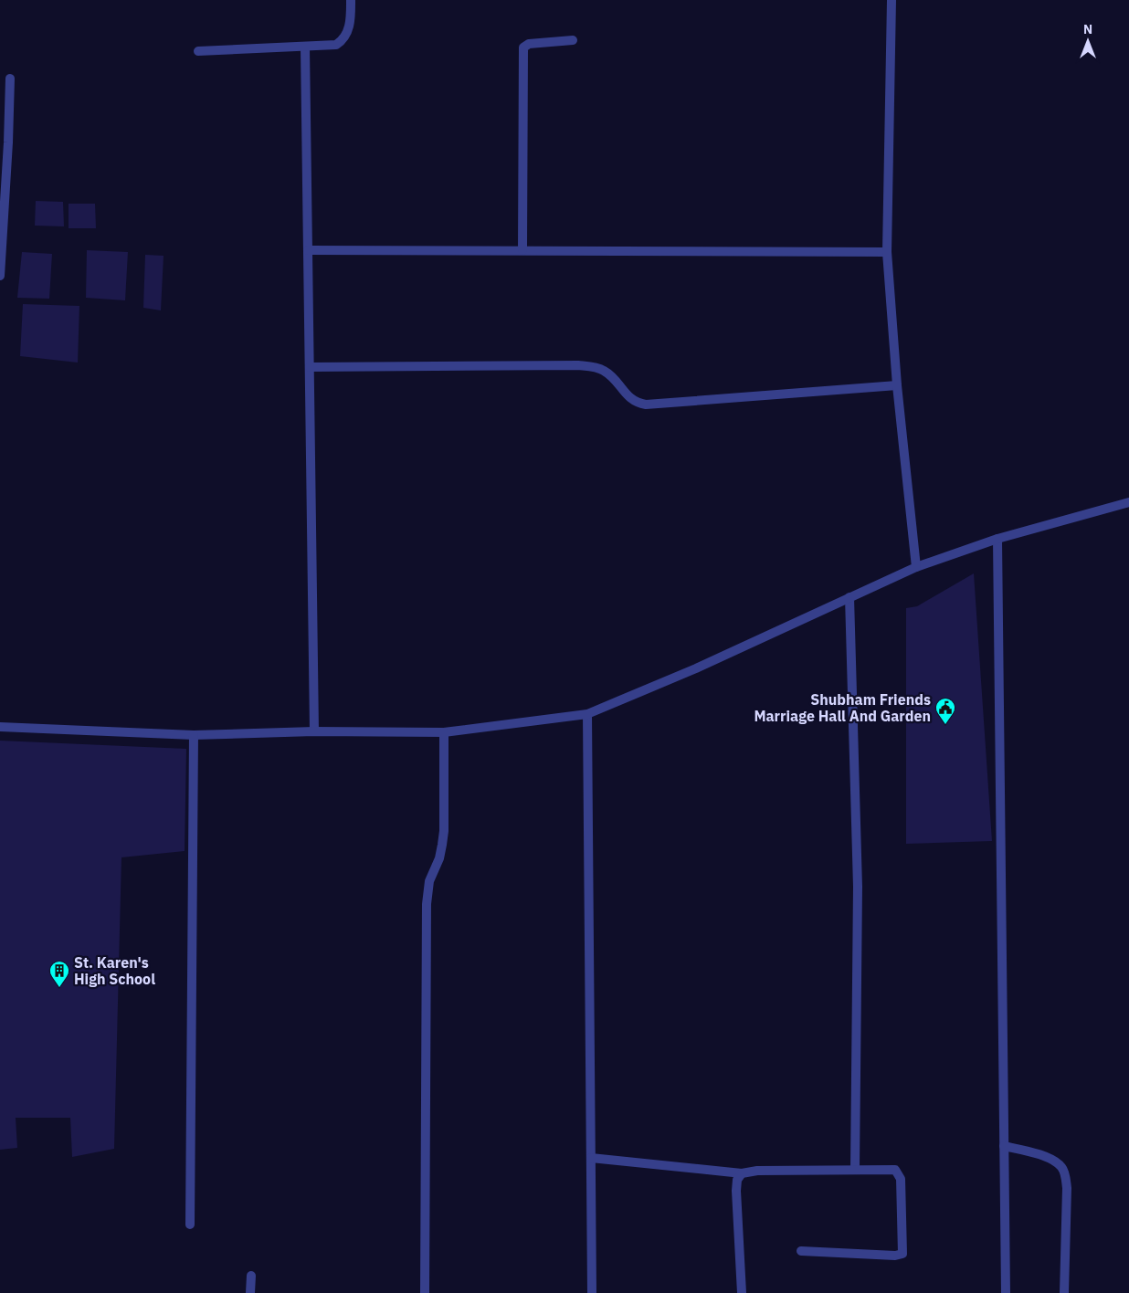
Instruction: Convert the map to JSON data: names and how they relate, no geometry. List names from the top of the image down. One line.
{"places":{"public building":["Shubham Friends Marriage Hall And Garden"],"building":["St. Karen's High School"]},"north":"top"}
